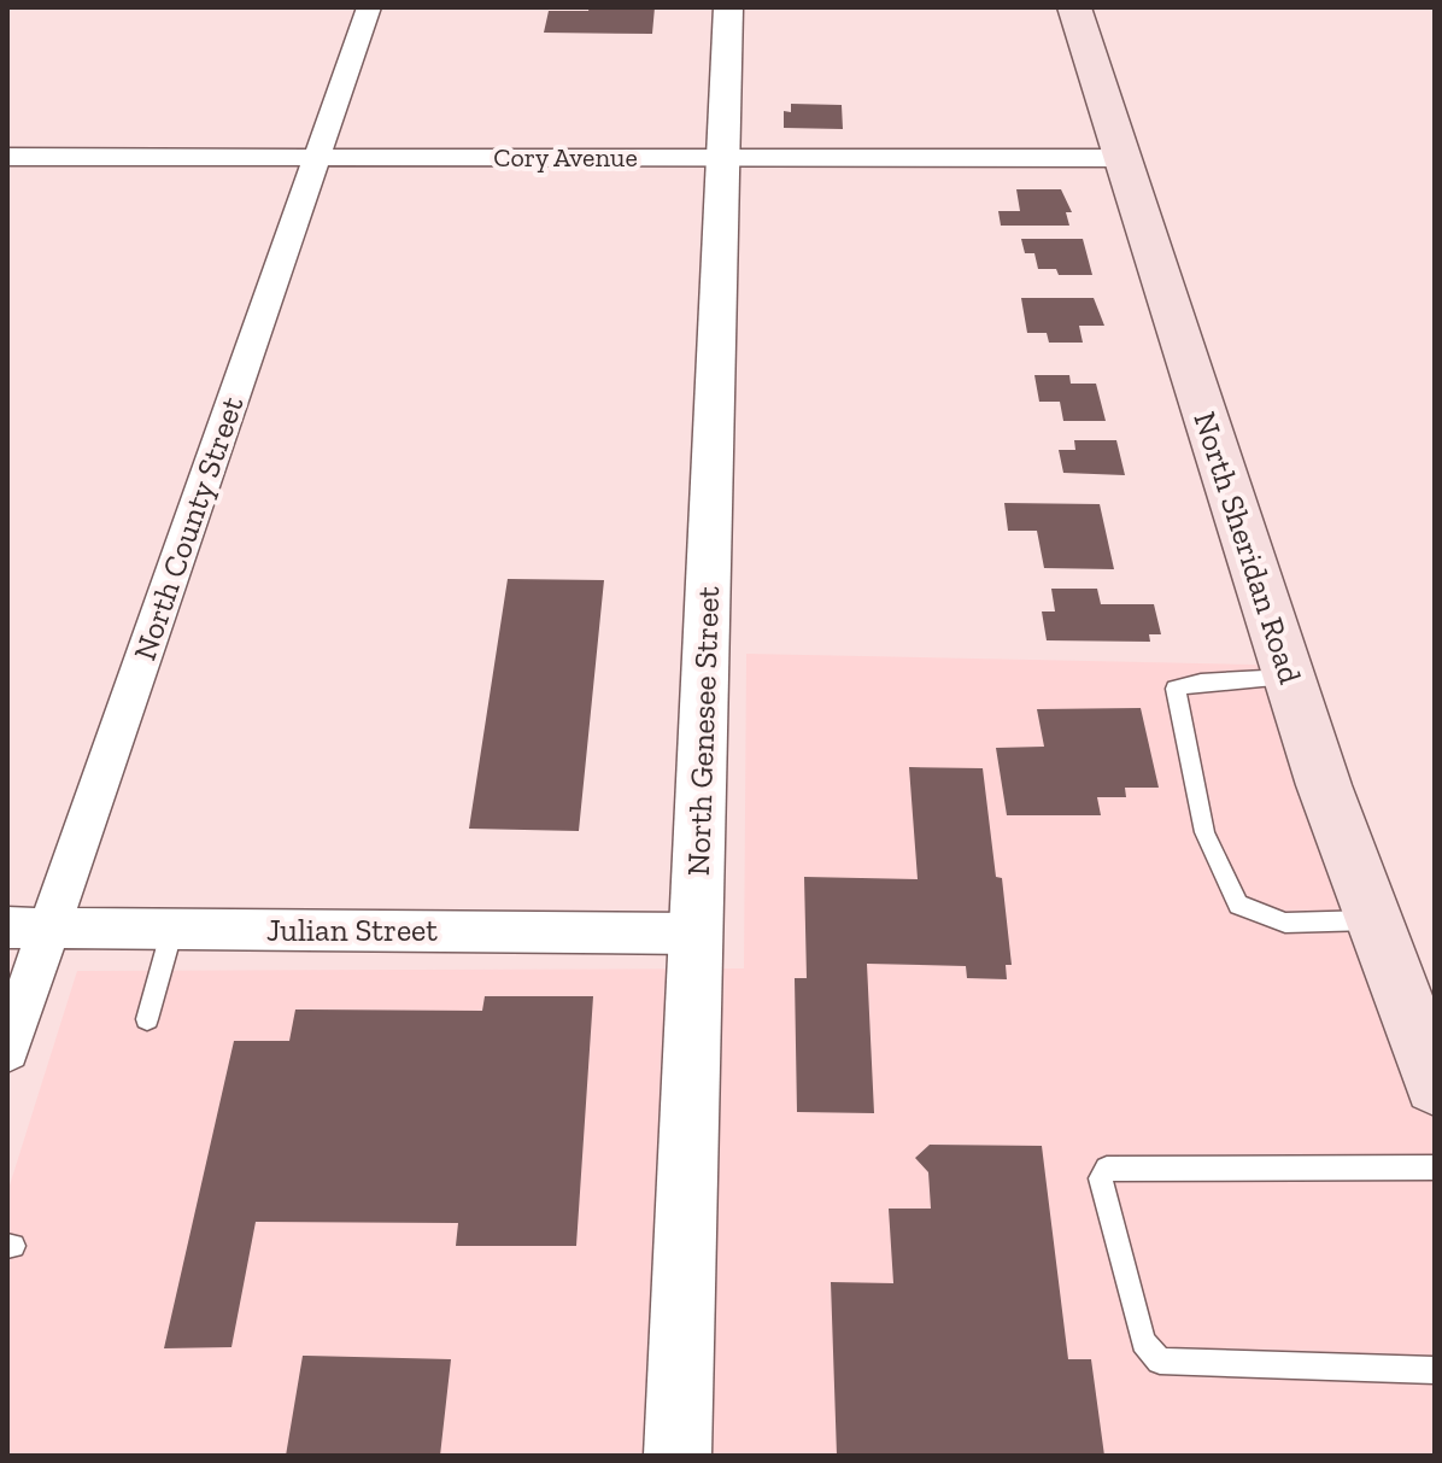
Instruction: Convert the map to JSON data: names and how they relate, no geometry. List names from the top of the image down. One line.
{"streets":{"main road":["North Sheridan Road"],"street":["Cory Avenue","North County Street","North Genesee Street","Julian Street"]},"crossings":[["Cory Avenue","North County Street"],["Cory Avenue","North Sheridan Road"],["Cory Avenue","North Genesee Street"],["North County Street","Julian Street"],["North Genesee Street","Julian Street"]]}
